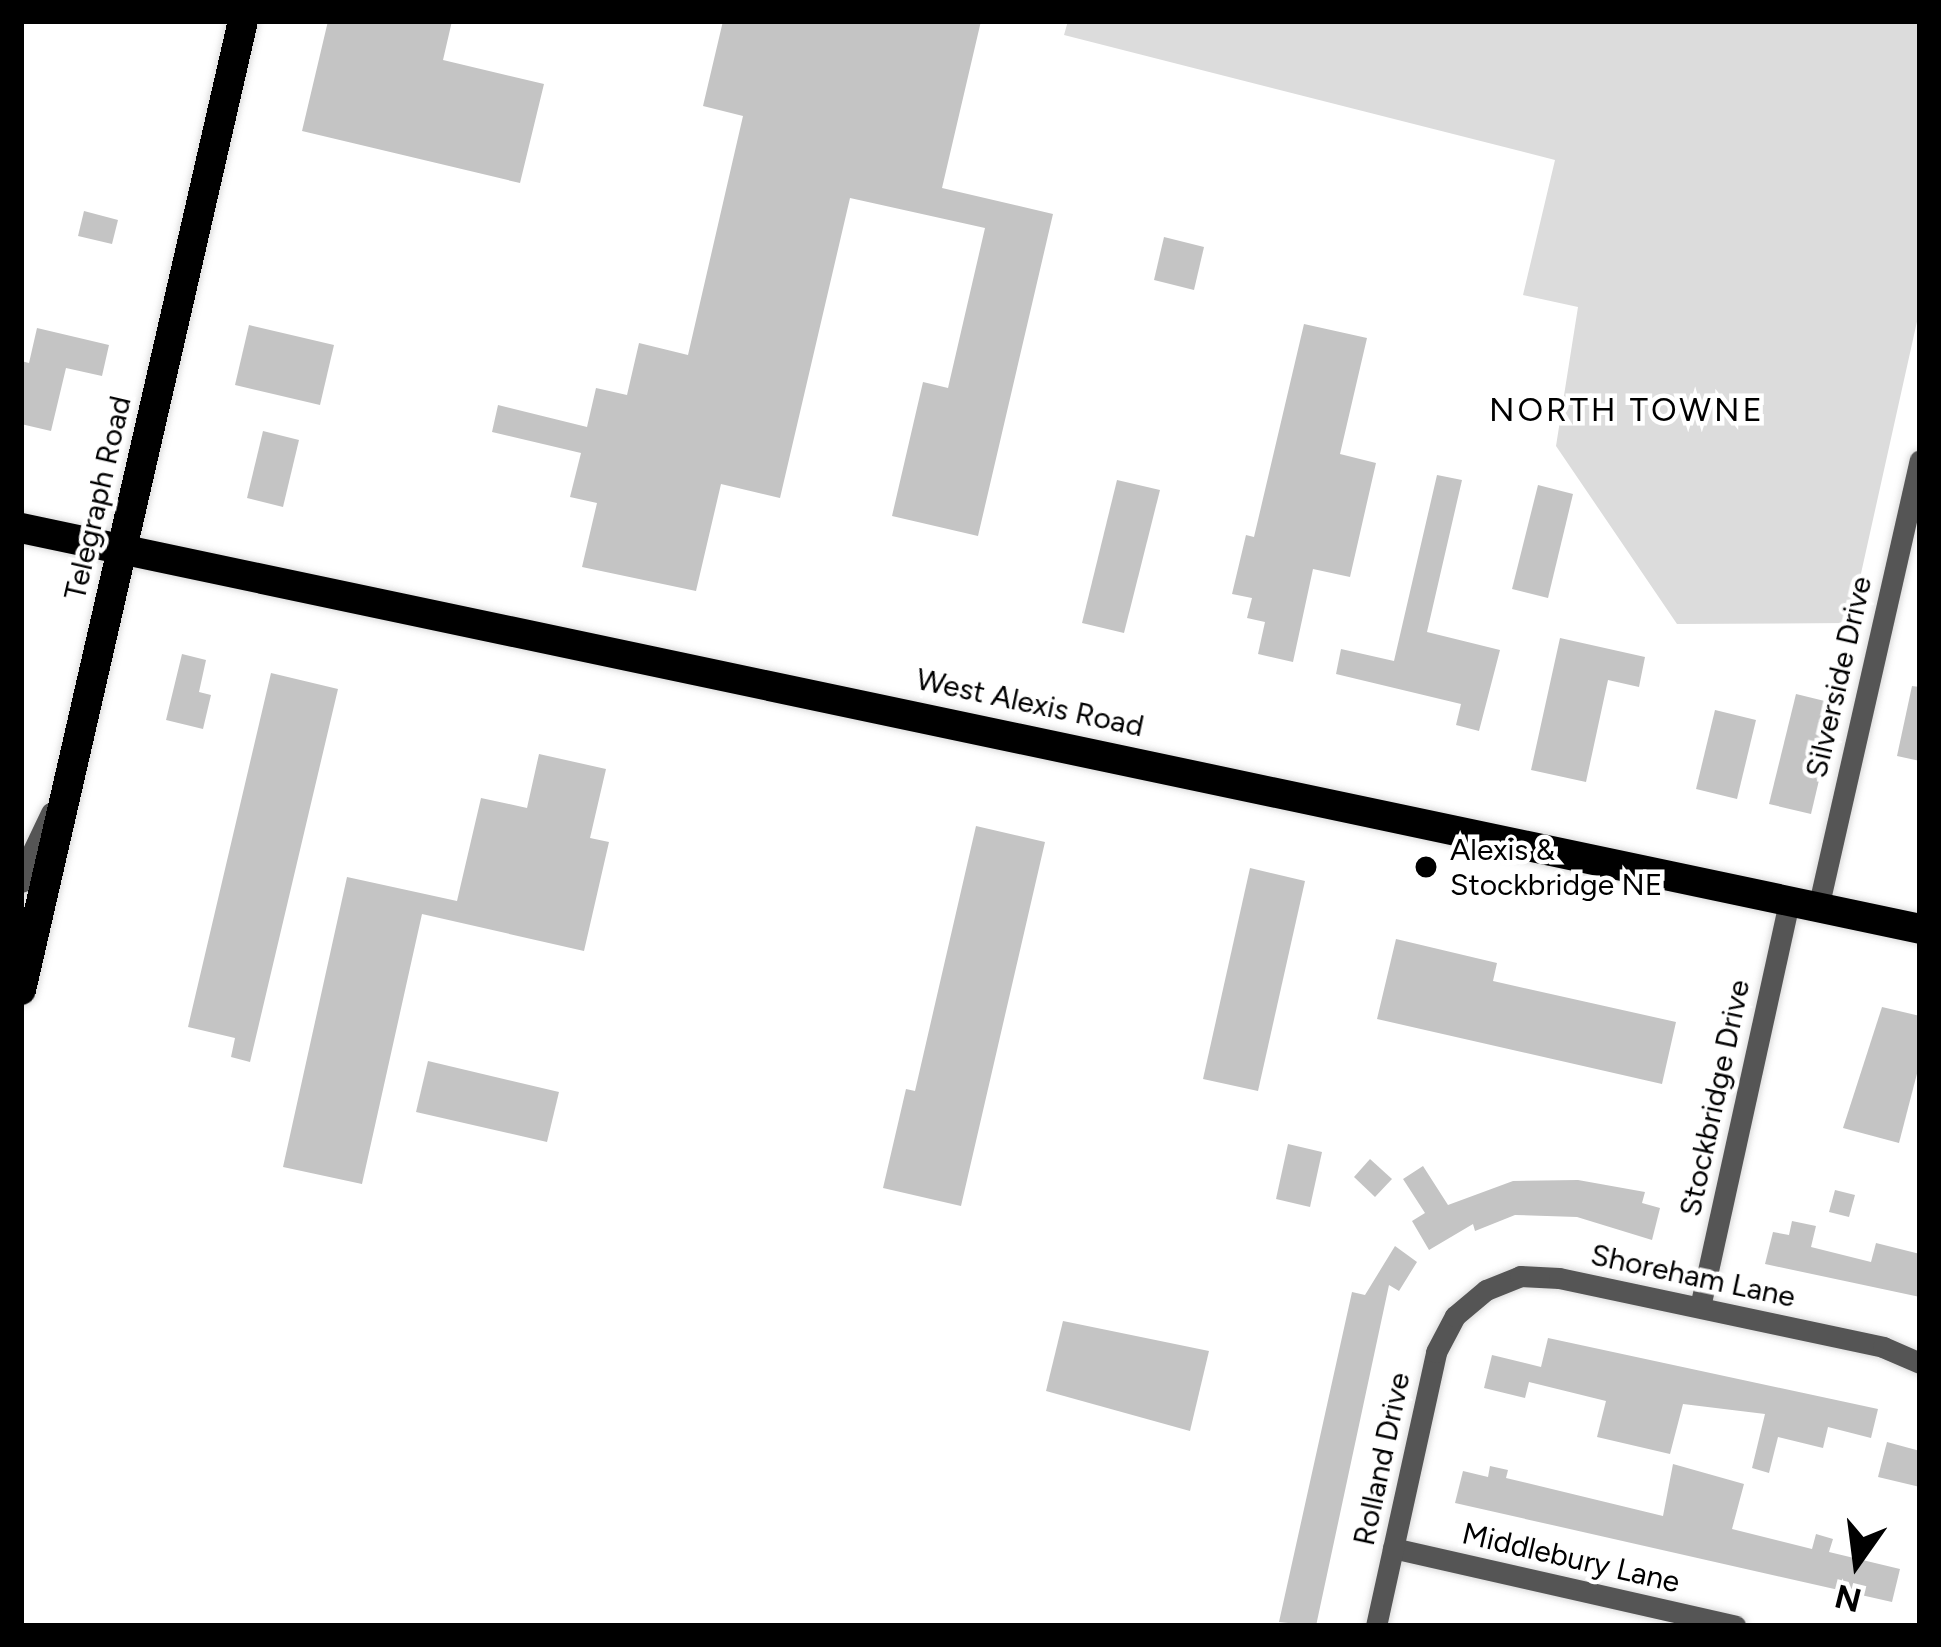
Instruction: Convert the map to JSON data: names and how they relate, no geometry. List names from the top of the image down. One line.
{"streets":{"main road":["Telegraph Road","West Alexis Road"],"street":["Silverside Drive","Stockbridge Drive","Shoreham Lane","Rolland Drive","Middlebury Lane"]},"crossings":[["Telegraph Road","West Alexis Road"],["Silverside Drive","West Alexis Road"],["Silverside Drive","Stockbridge Drive"],["West Alexis Road","Stockbridge Drive"],["Stockbridge Drive","Shoreham Lane"],["Shoreham Lane","Rolland Drive"],["Rolland Drive","Middlebury Lane"]],"districts":["NORTH TOWNE"],"places":["Alexis & Stockbridge NE"],"north":"bottom"}
